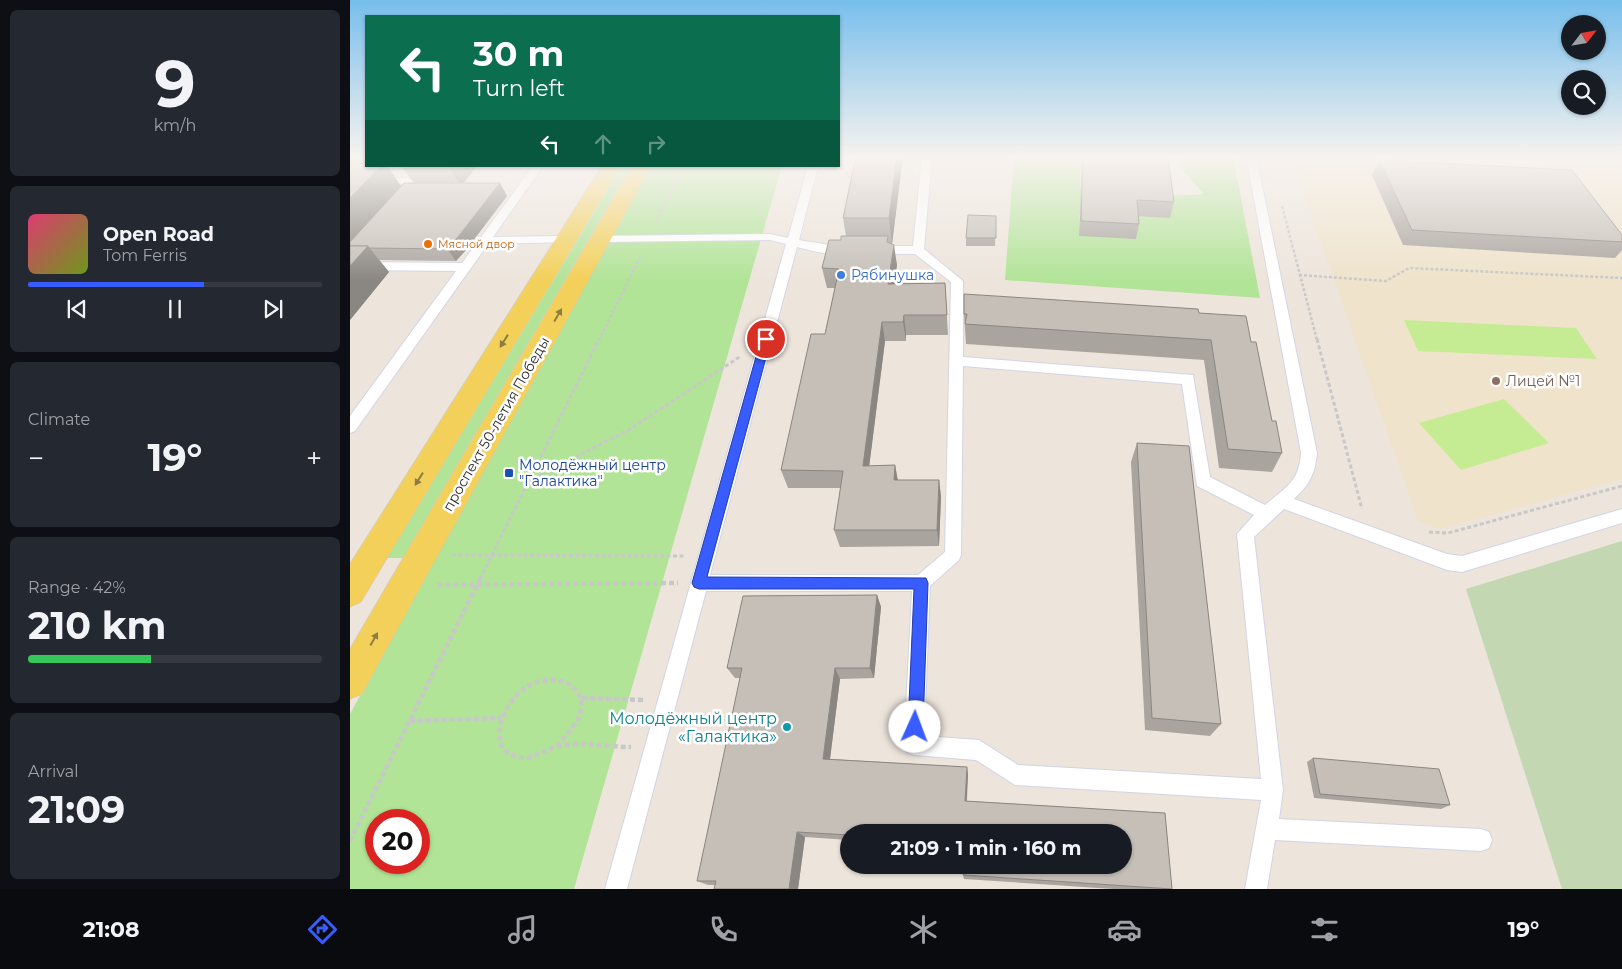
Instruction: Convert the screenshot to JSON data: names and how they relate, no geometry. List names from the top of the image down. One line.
{"streets":{"main road":["проспект 50-летия Победы"]},"places":{"other":["Мясной двор","Рябинушка","Лицей №1","Молодёжный центр «Галактика»"],"transit":["Молодёжный центр \"Галактика\""]},"north":"top right","page":{"tile":[["9","km/h"],"Climate",["Range · 42%","210 km"],["Arrival","21:09"]],"turn":["30 m","Turn left"],"song":["Open Road","Tom Ferris"],"heat":["−","19°","+"],"limit":"20","trip":"21:09 · 1 min · 160 m","tabs":["21:08","19°"]}}
